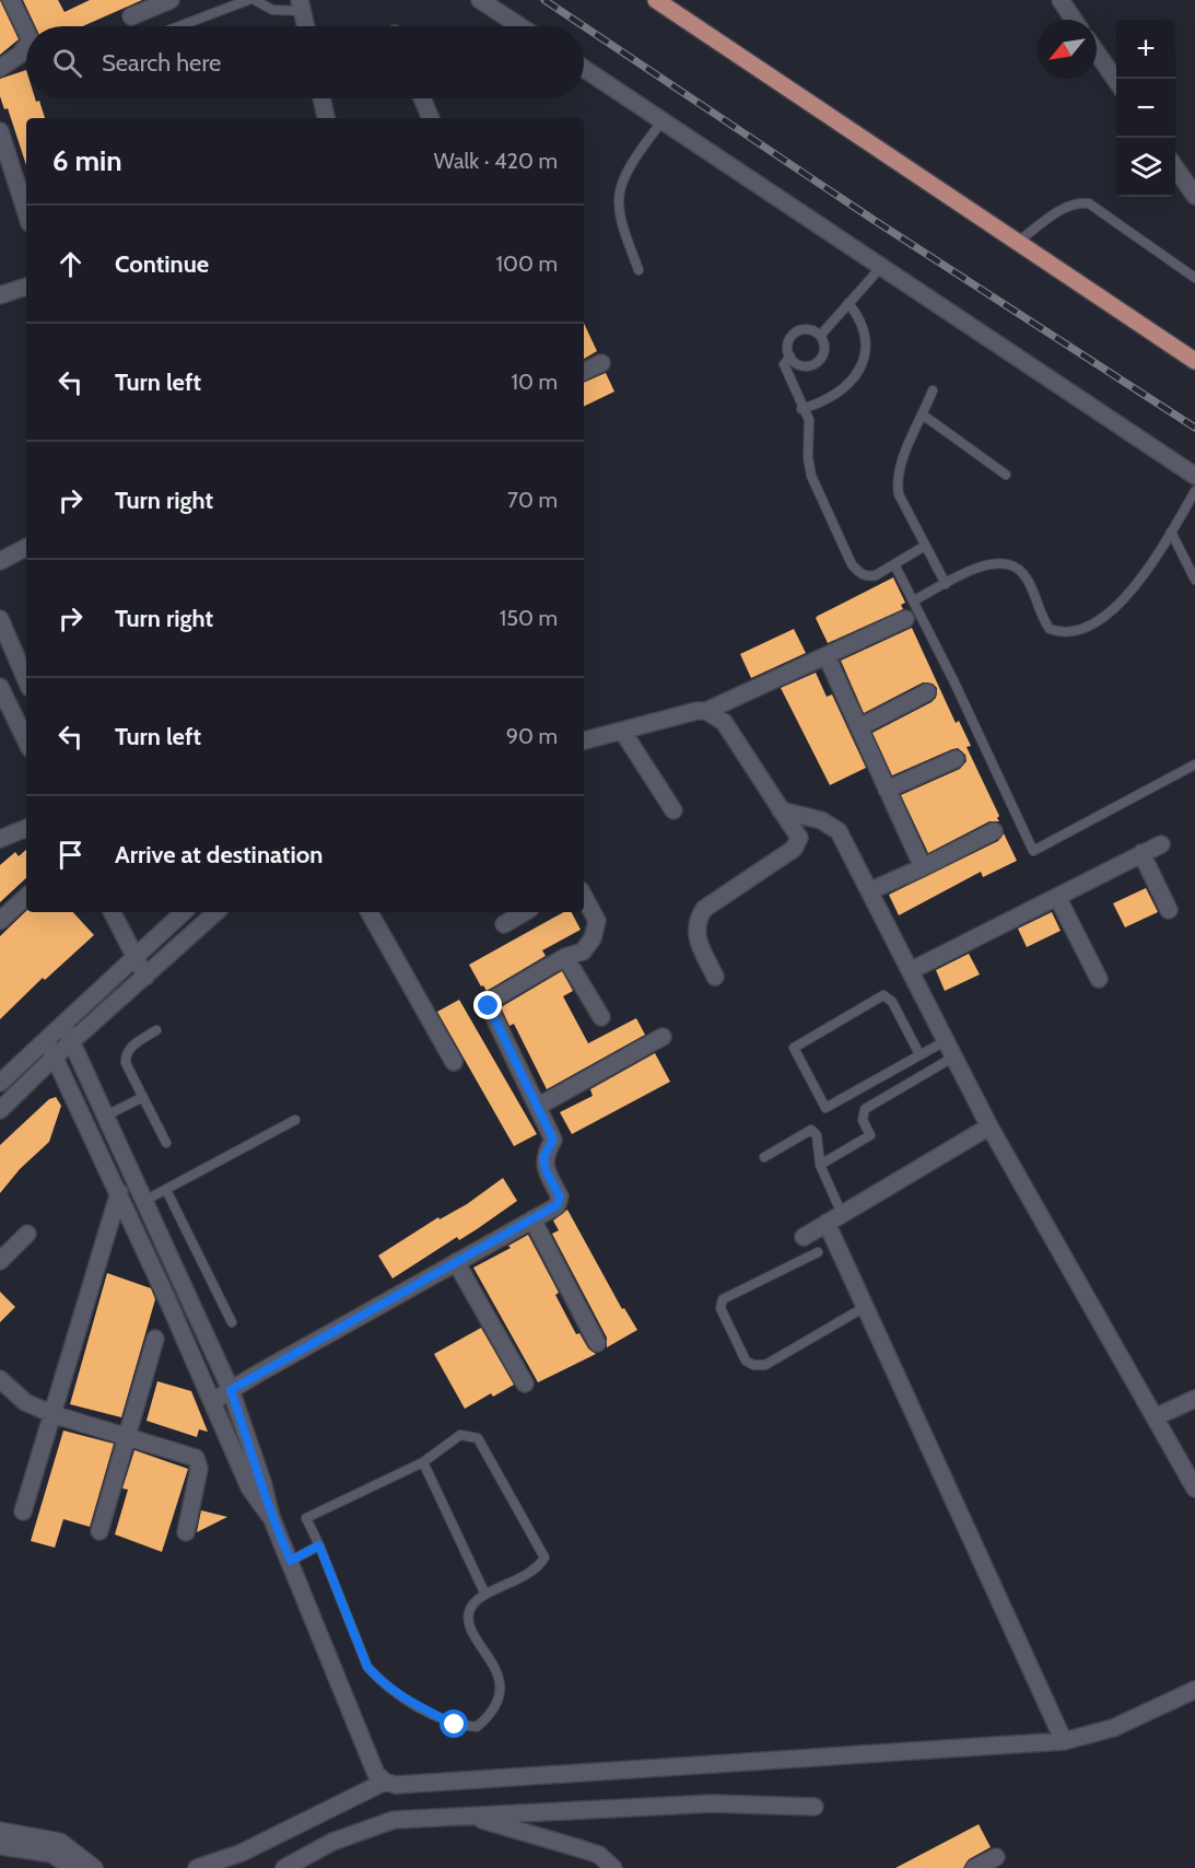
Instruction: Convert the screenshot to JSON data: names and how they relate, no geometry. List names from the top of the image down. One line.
{"north":"bottom left","page":{"map_buttons":["+","−"],"search":"Search here","heading":["6 min","Walk · 420 m"],"list":[["Continue","100 m"],["Turn left","10 m"],["Turn right","70 m"],["Turn right","150 m"],["Turn left","90 m"],"Arrive at destination"]}}
